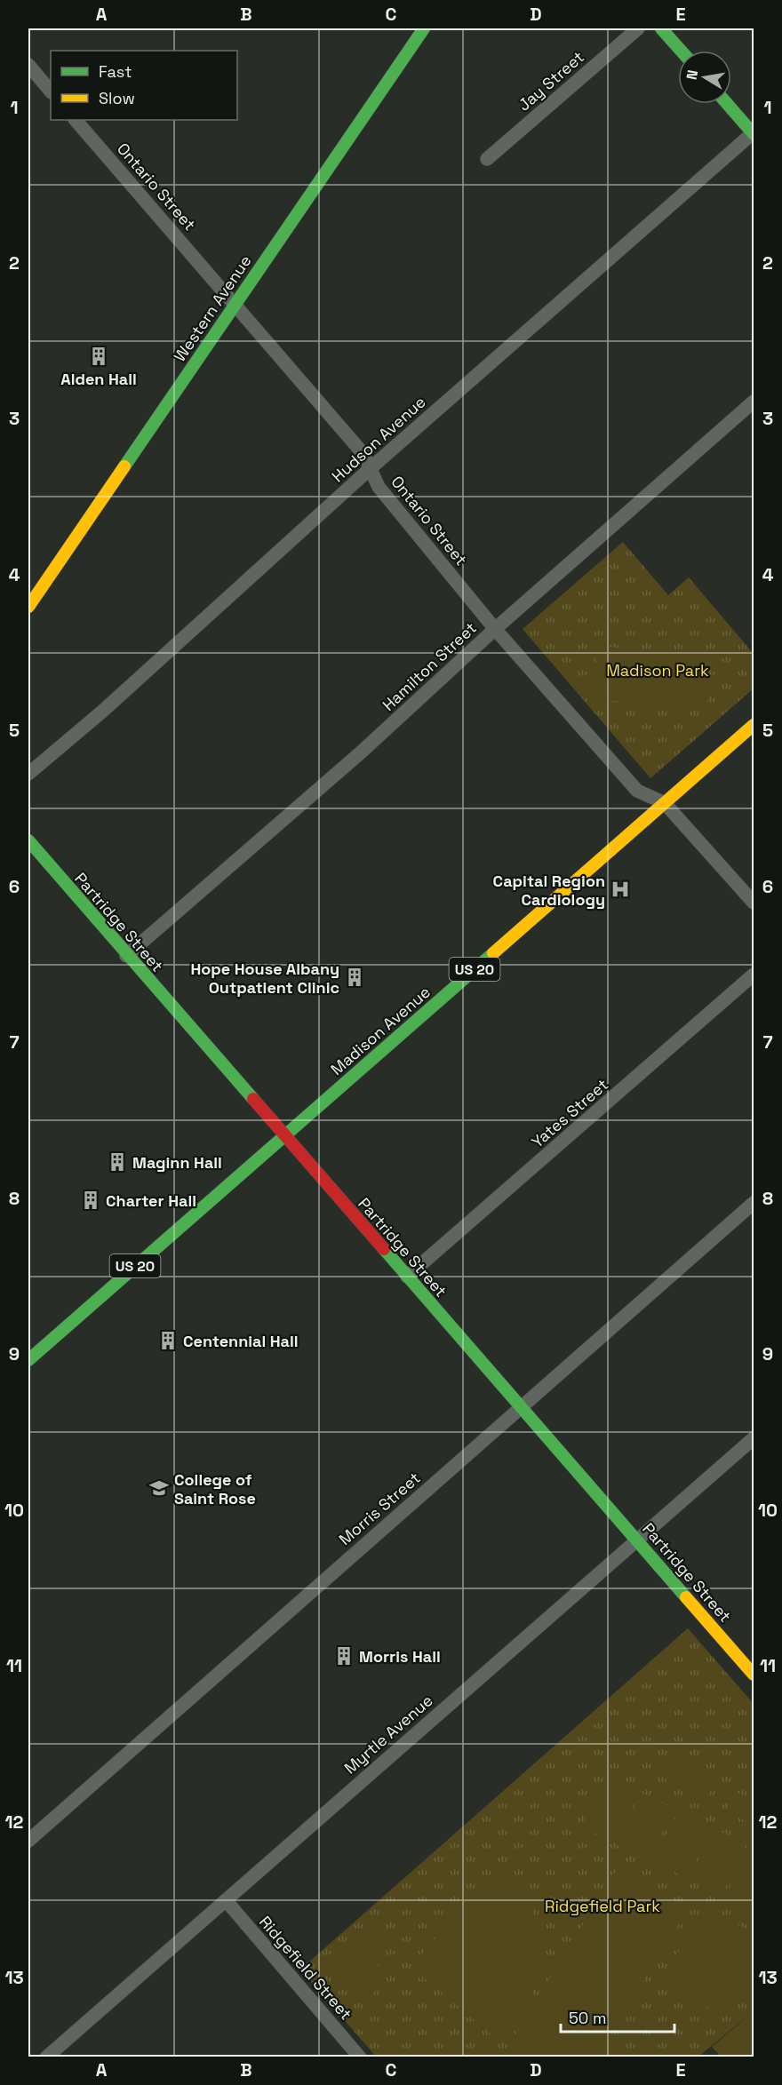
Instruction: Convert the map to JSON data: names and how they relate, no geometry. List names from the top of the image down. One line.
{"streets":{"street":["Jay Street","Ontario Street","Western Avenue","Hudson Avenue","Hamilton Street","Partridge Street","US 20","Madison Avenue","Yates Street","Morris Street","Myrtle Avenue","Ridgefield Street"]},"crossings":[["Ontario Street","Western Avenue"],["Ontario Street","Hudson Avenue"],["Ontario Street","Hamilton Street"],["Ontario Street","Madison Avenue"],["Hamilton Street","Partridge Street"],["Partridge Street","Madison Avenue"],["Partridge Street","Yates Street"],["Partridge Street","Morris Street"],["Partridge Street","Myrtle Avenue"],["Myrtle Avenue","Ridgefield Street"]],"parks":["Madison Park","Ridgefield Park"],"places":{"building":["Alden Hall","Hope House Albany Outpatient Clinic","Maginn Hall","Charter Hall","Centennial Hall","Morris Hall"],"hospital":["Capital Region Cardiology"],"school or university":["College of Saint Rose"]},"legend":["Fast","Slow"],"scale_bar":"50 m","north":"left","grid":{"columns":["A","B","C","D","E"],"rows":["1","2","3","4","5","6","7","8","9","10","11","12","13"]}}
